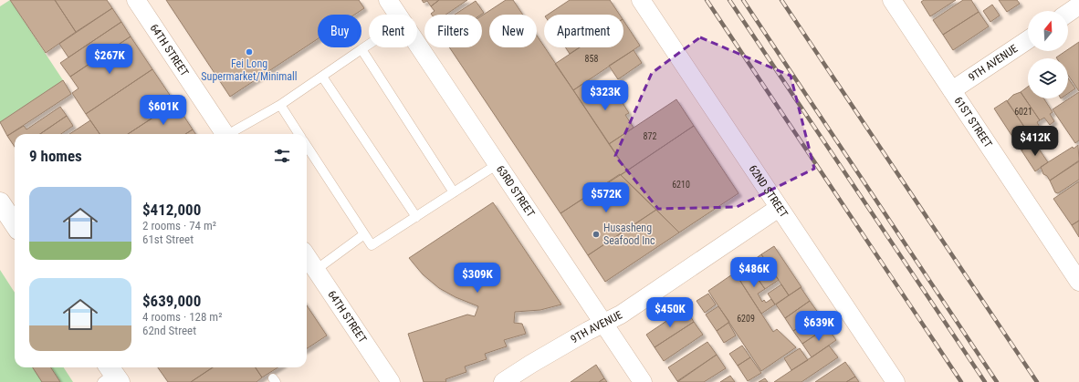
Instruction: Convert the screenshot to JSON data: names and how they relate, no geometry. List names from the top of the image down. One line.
{"streets":{"street":["64TH STREET","9TH AVENUE","61ST STREET","63RD STREET","62ND STREET"]},"crossings":[["9TH AVENUE","61ST STREET"],["9TH AVENUE","63RD STREET"],["9TH AVENUE","62ND STREET"]],"places":["Fei Long Supermarket/Minimall","Husasheng Seafood Inc"],"house_numbers":["858","6021","872","6210","6209"],"north":"top","page":{"chip":["Buy","Rent","Filters","New","Apartment"],"price":["$267K","$323K","$601K","$412K","$572K","$486K","$309K","$450K","$639K"],"heading":"9 homes","list":[{"name":"$412,000","note":"2 rooms · 74 m² · 61st Street"},{"name":"$639,000","note":"4 rooms · 128 m² · 62nd Street"}]}}
